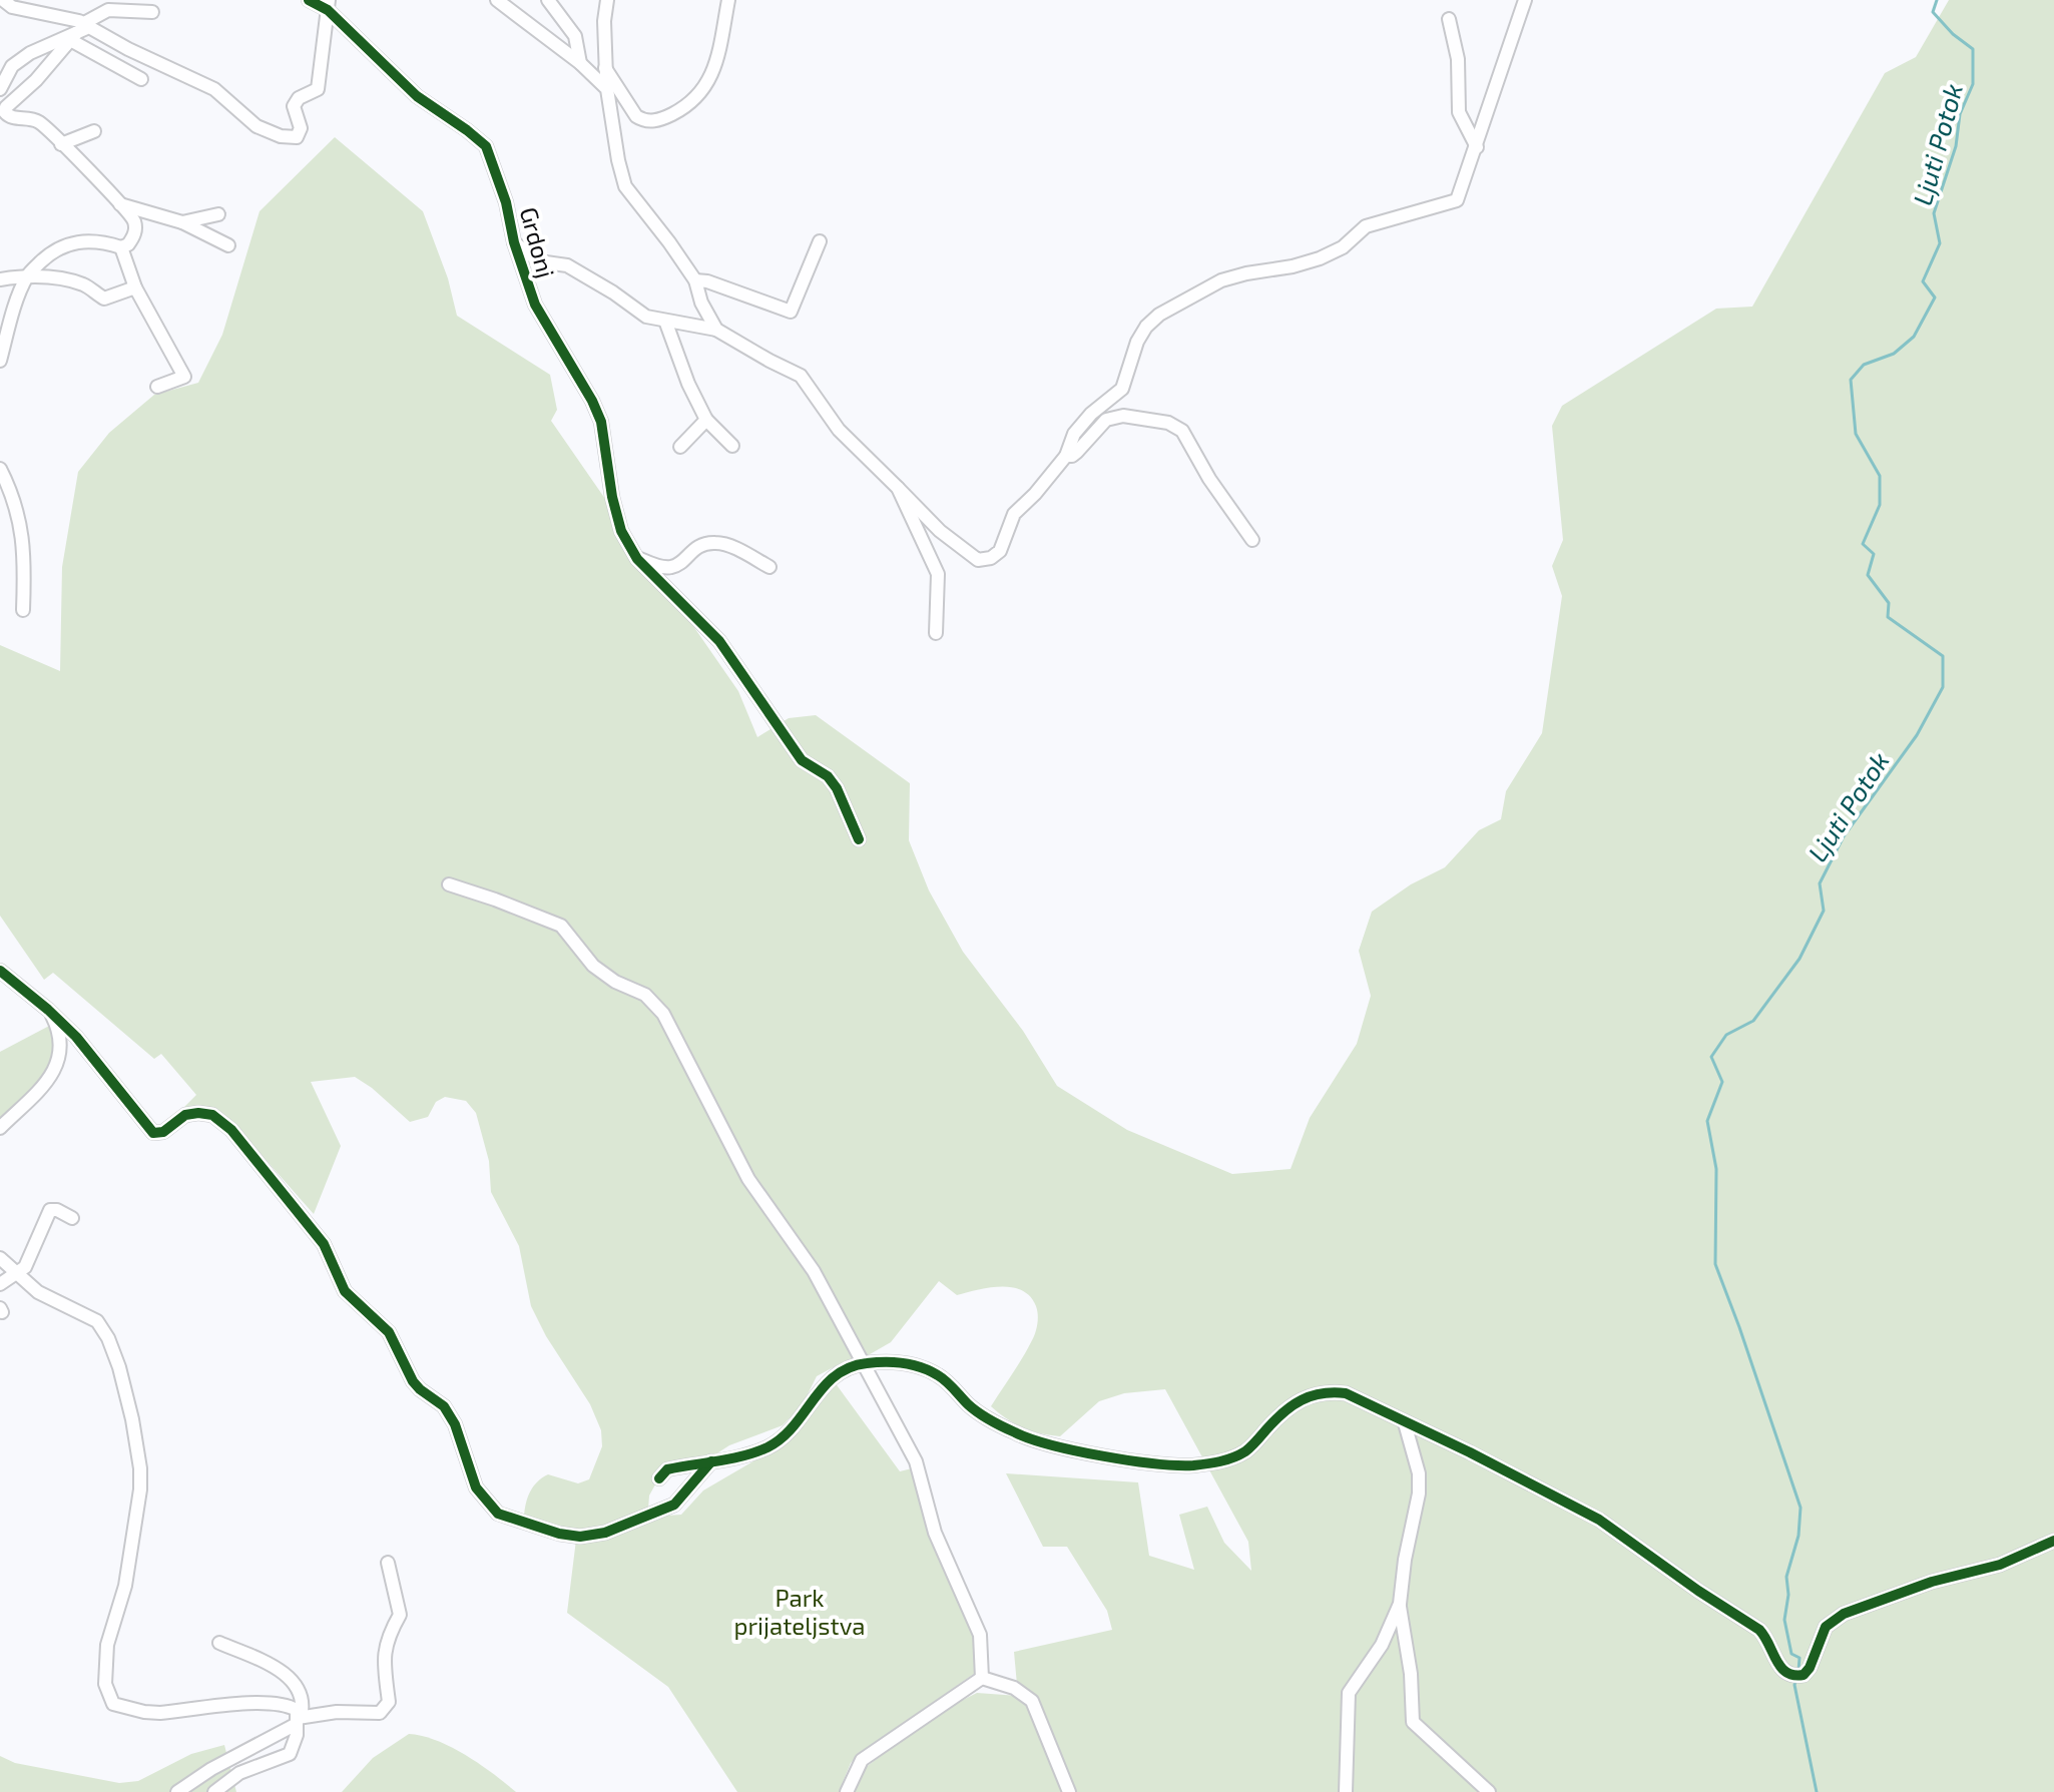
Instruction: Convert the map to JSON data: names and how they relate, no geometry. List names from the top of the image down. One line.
{"streets":{"street":["Grdonj"]},"water":["Ljuti Potok"],"parks":["Park prijateljstva"]}
